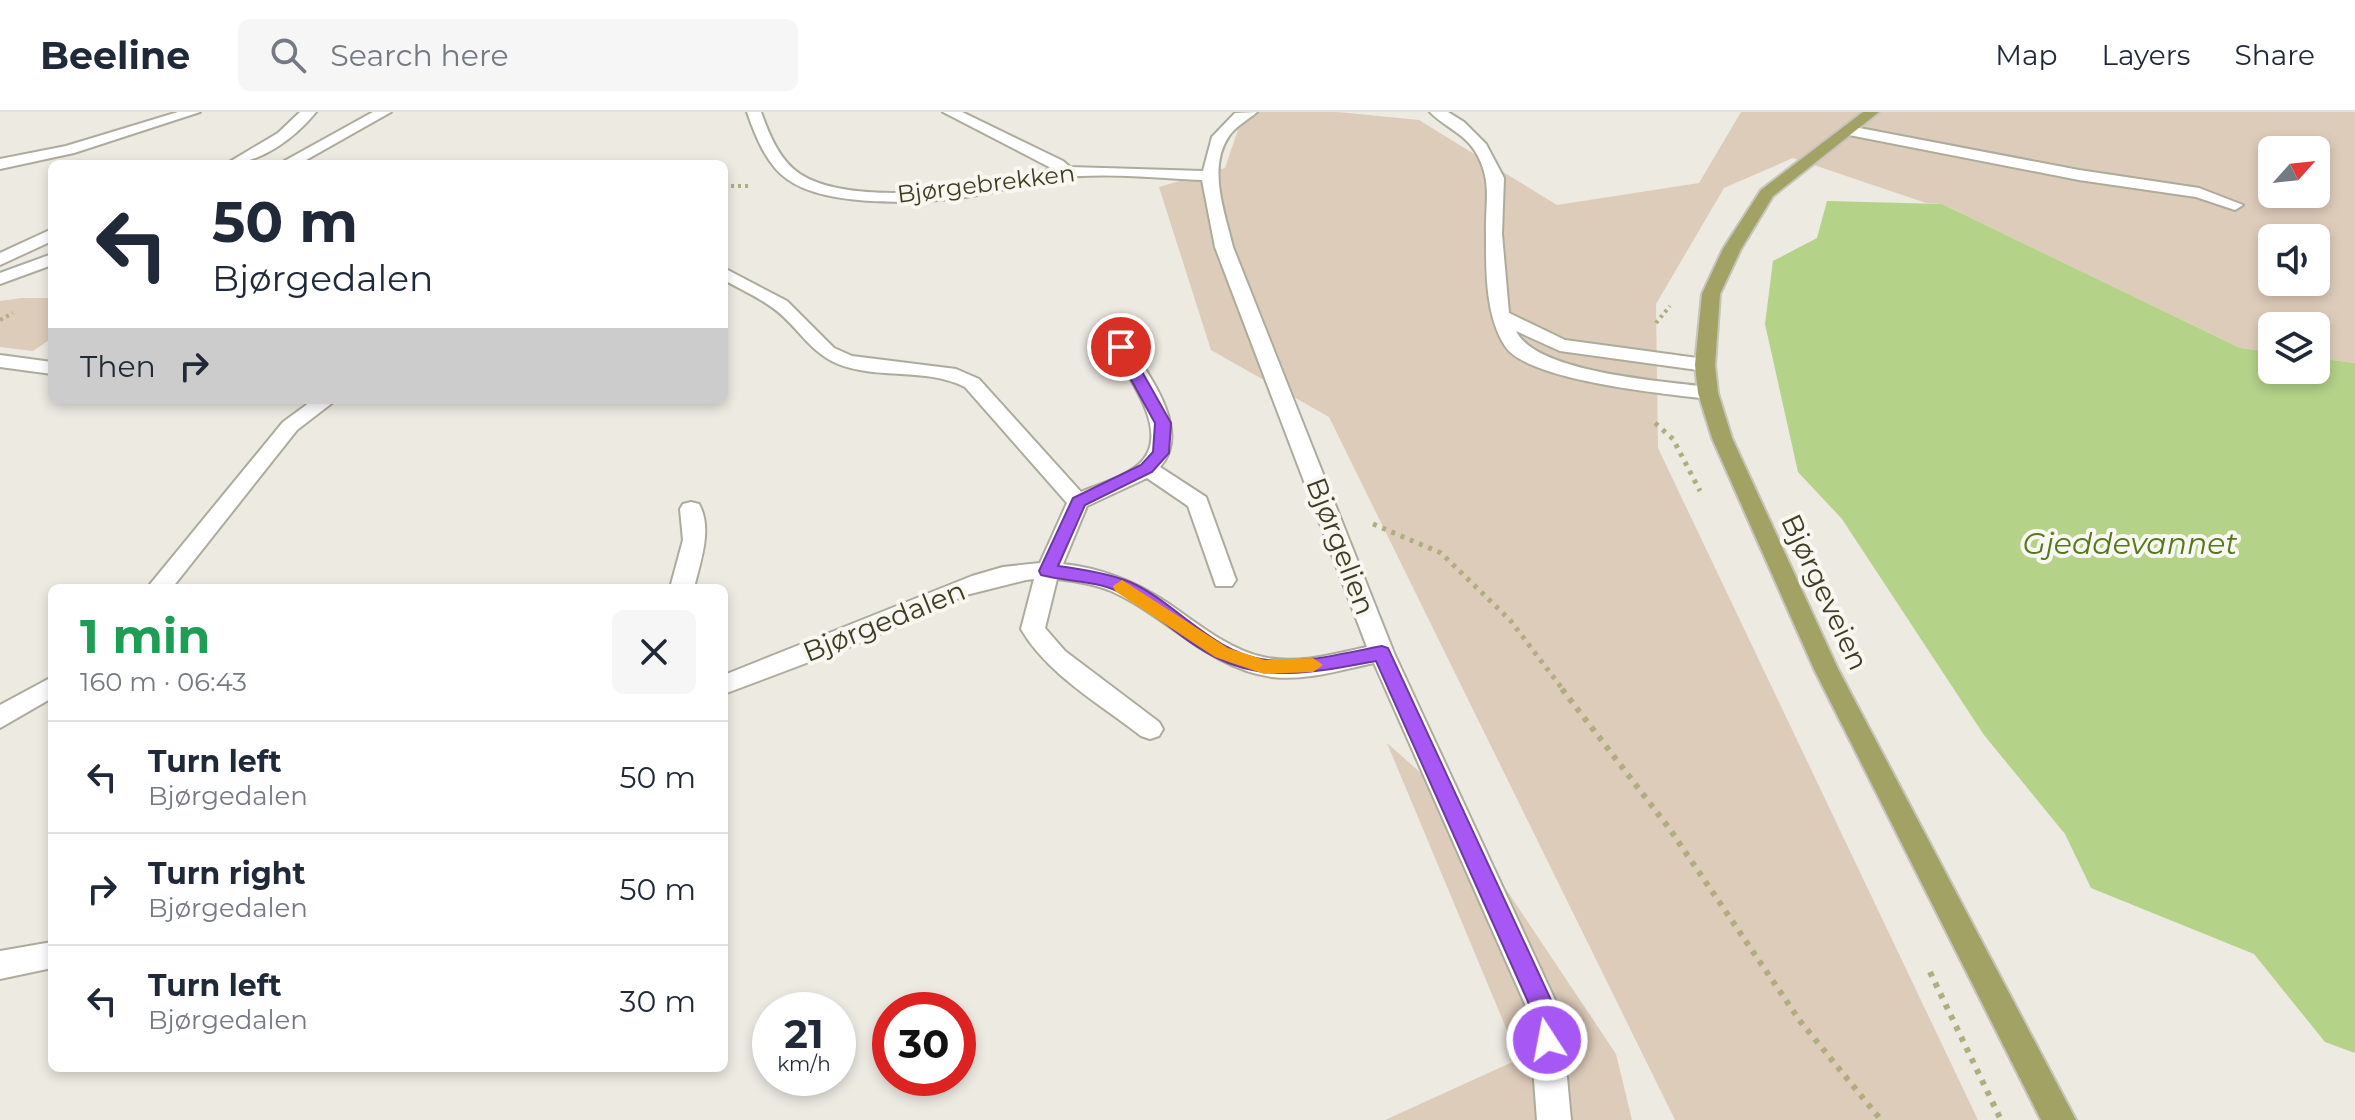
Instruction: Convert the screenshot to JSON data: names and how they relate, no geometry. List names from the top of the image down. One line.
{"streets":{"main road":["Bjørgeveien"],"street":["Bjørgebrekken","Bjørgelien","Bjørgedalen"]},"crossings":[["Bjørgebrekken","Bjørgelien"],["Bjørgelien","Bjørgedalen"]],"water":["Gjeddevannet"],"north":"top right","page":{"header":"Beeline","search":"Search here","nav":["Map","Layers","Share"],"turn":["50 m","Bjørgedalen"],"then":"Then","heading":["1 min","160 m · 06:43"],"list":[{"name":"Turn left","note":"Bjørgedalen","value":"50 m"},{"name":"Turn right","note":"Bjørgedalen","value":"50 m"},{"name":"Turn left","note":"Bjørgedalen","value":"30 m"}],"speed":"21 km/h","limit":"30"}}
